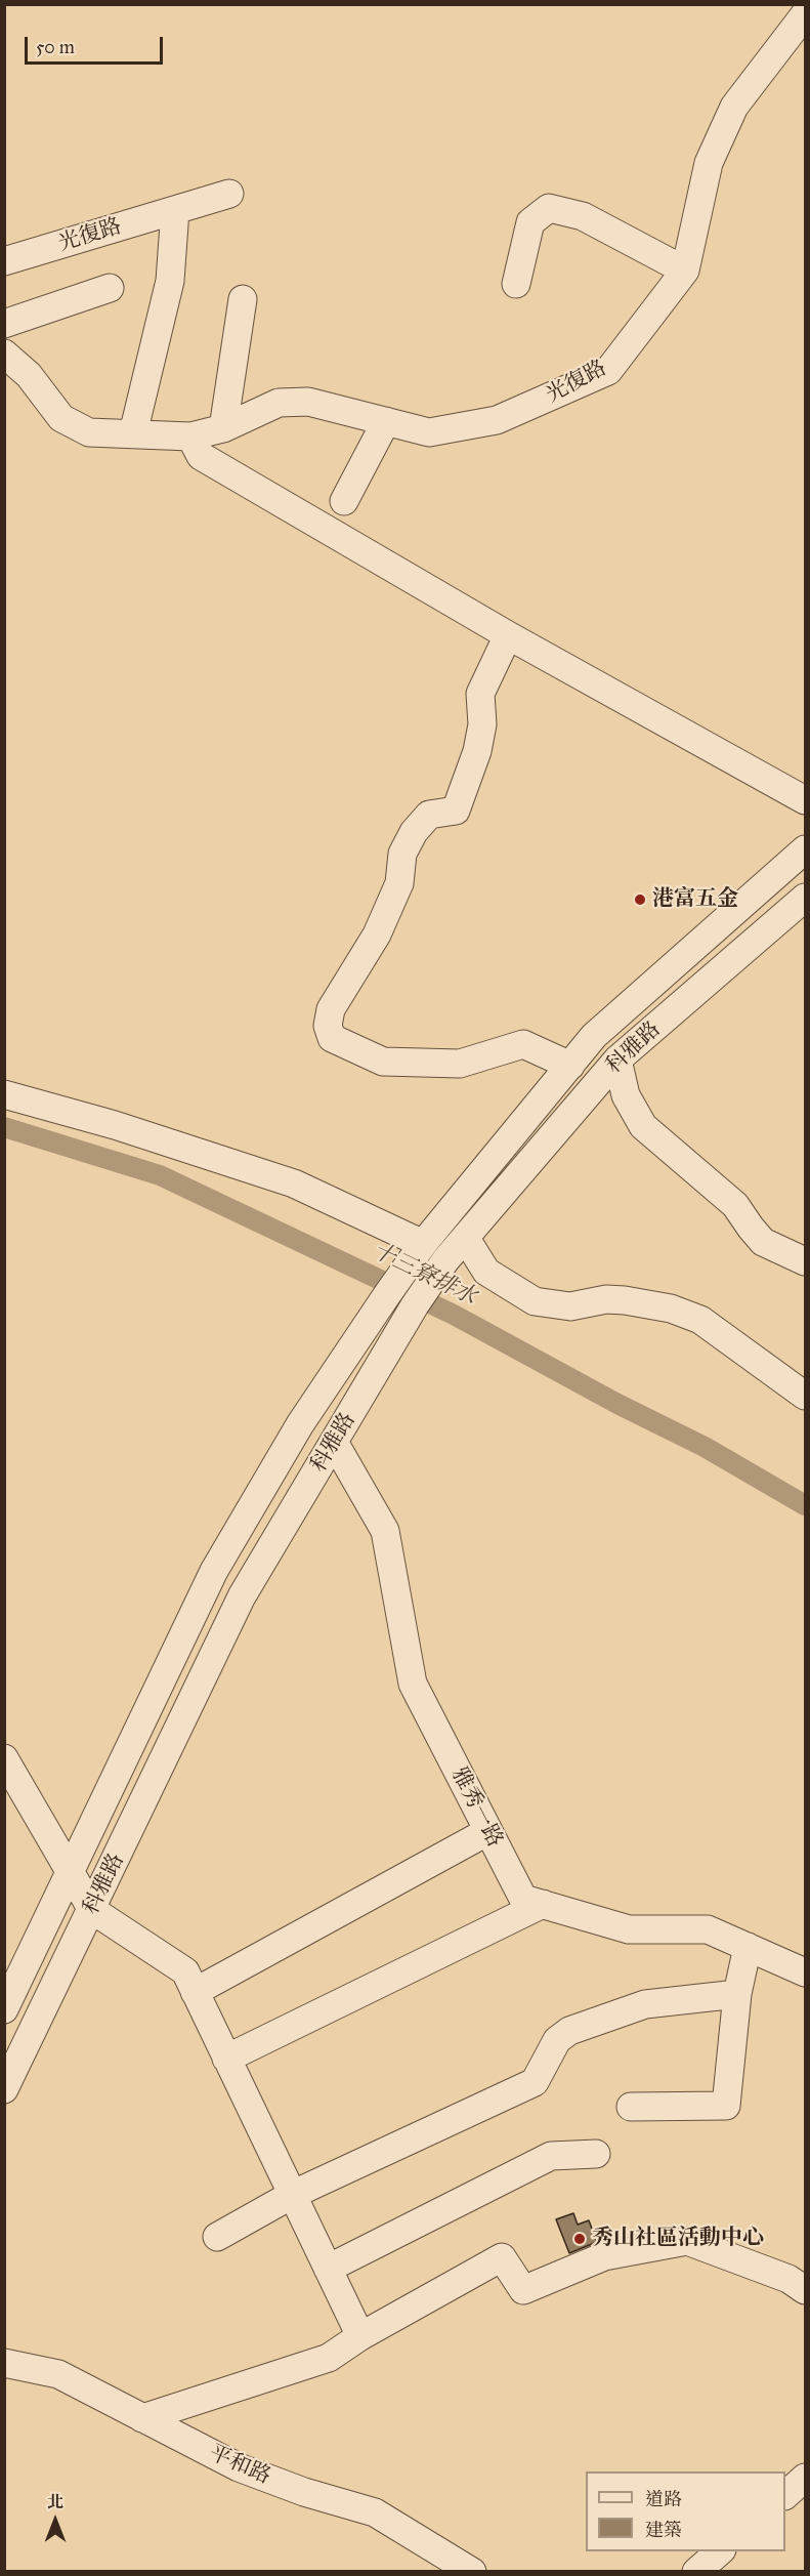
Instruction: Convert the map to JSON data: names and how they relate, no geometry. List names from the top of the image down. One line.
{"streets":{"street":["光復路","科雅路","雅秀一路","平和路"]},"crossings":[["科雅路","雅秀一路"]],"water":["十三寮排水"],"places":["港富五金","秀山社區活動中心"],"legend":["道路","建築"],"scale_bar":"50 m","north":"top"}
